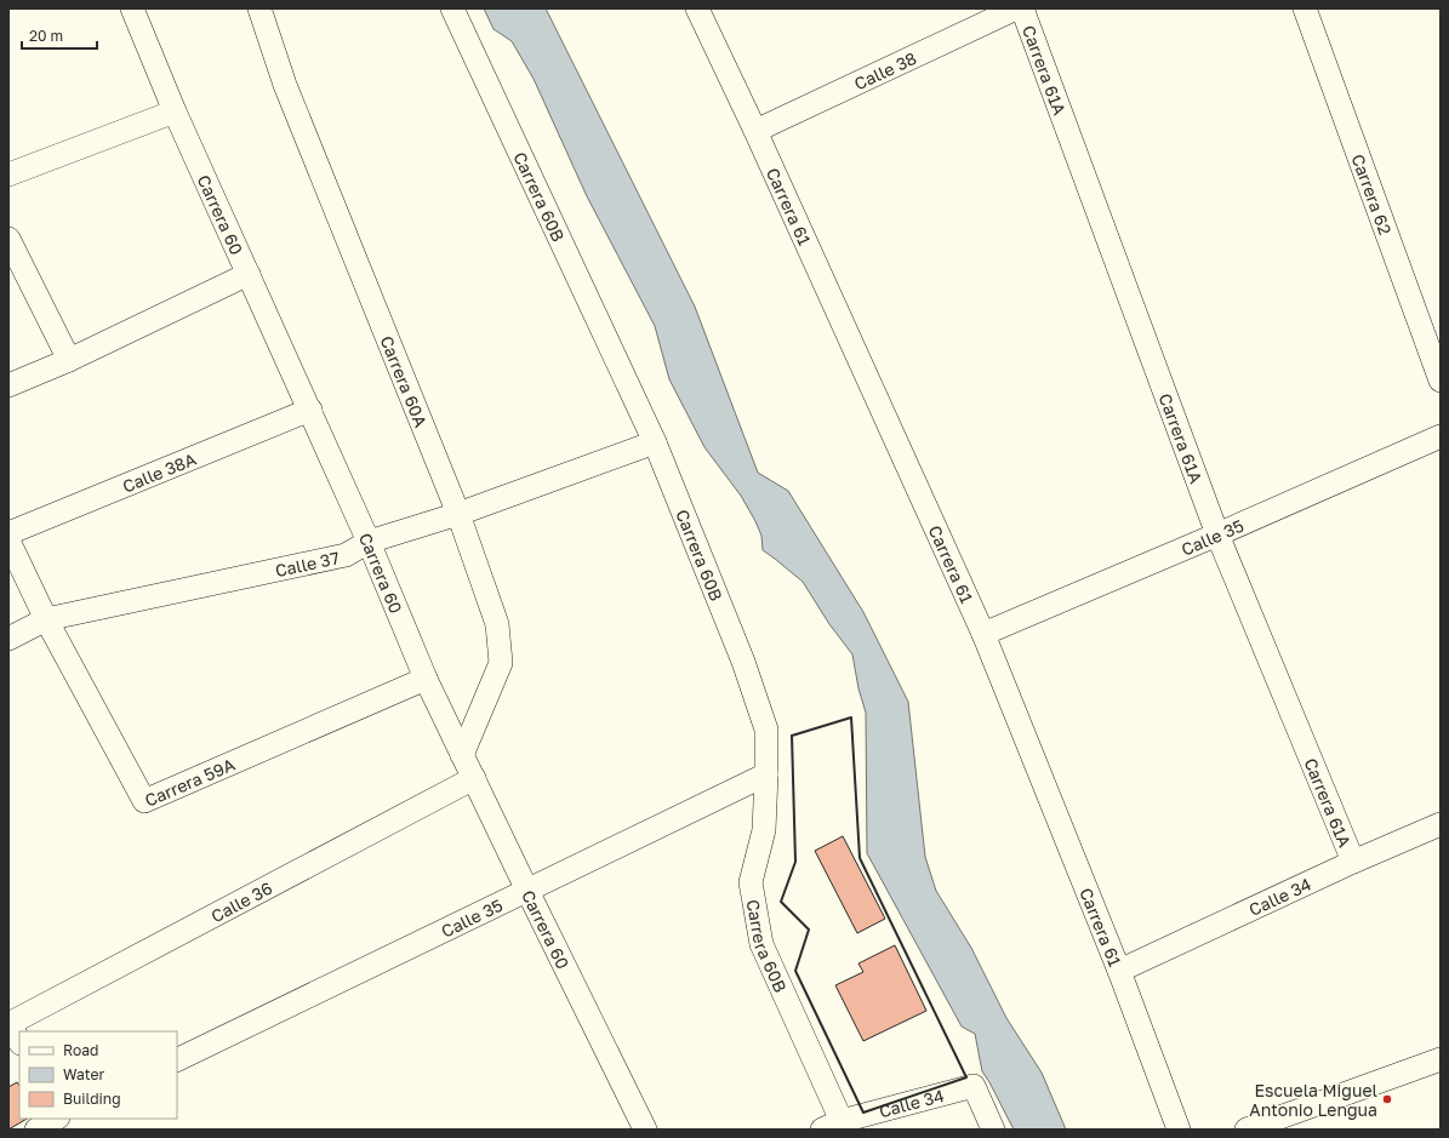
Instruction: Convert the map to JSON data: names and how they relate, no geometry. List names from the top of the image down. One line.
{"streets":{"street":["Calle 38","Carrera 61A","Carrera 62","Carrera 60B","Carrera 61","Carrera 60","Carrera 60A","Calle 38A","Calle 35","Calle 37","Carrera 59A","Calle 34","Calle 36"]},"crossings":[["Calle 38","Carrera 61"],["Carrera 61A","Calle 35"],["Carrera 61A","Calle 34"],["Carrera 60B","Calle 35"],["Carrera 60B","Calle 37"],["Carrera 60B","Calle 34"],["Carrera 61","Calle 35"],["Carrera 61","Calle 34"],["Carrera 60","Carrera 60A"],["Carrera 60","Calle 38A"],["Carrera 60","Calle 35"],["Carrera 60","Calle 37"],["Carrera 60","Carrera 59A"],["Carrera 60","Calle 36"],["Carrera 60A","Calle 37"],["Calle 37","Carrera 59A"]],"places":["Escuela Miguel Antonio Lengua"],"legend":["Road","Water","Building"],"scale_bar":"20 m"}
